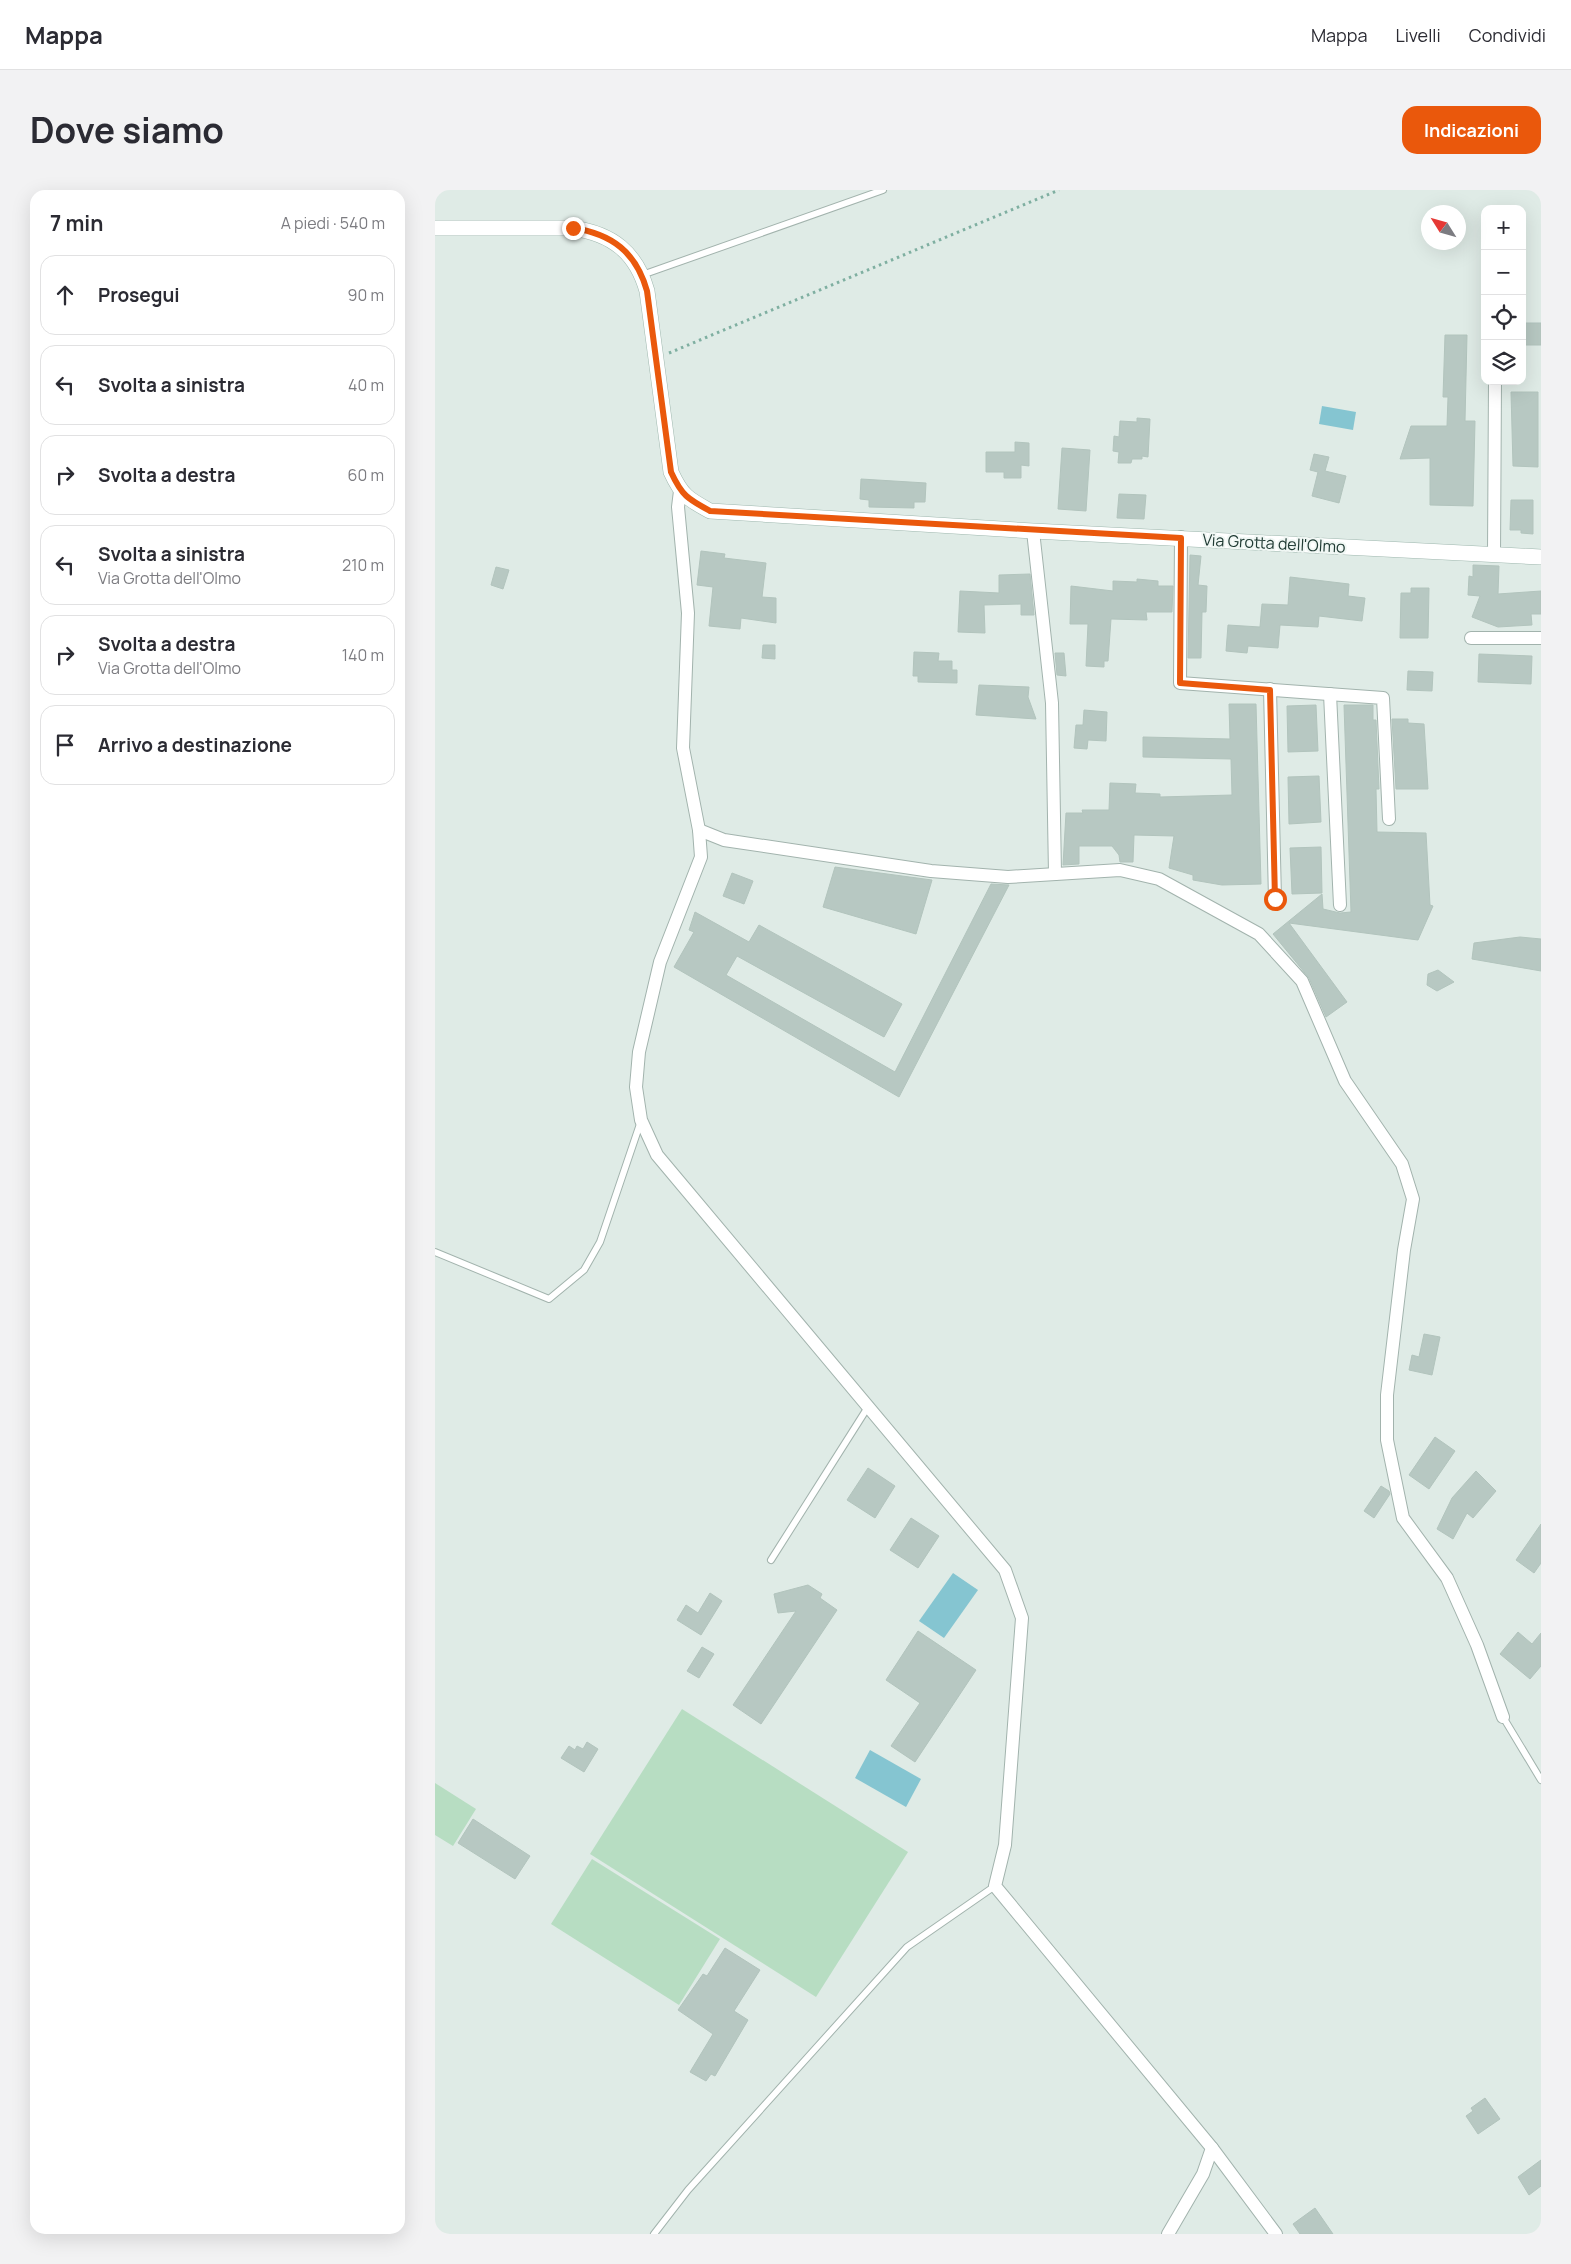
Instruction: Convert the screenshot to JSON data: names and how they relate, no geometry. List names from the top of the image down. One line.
{"streets":{"street":["Via Grotta dell'Olmo"]},"north":"top left","page":{"header":"Mappa","nav":["Mappa","Livelli","Condividi"],"title":"Dove siamo","buttons":"Indicazioni","heading":["7 min","A piedi · 540 m"],"map_buttons":["+","−"],"list":[["Prosegui","90 m"],["Svolta a sinistra","40 m"],["Svolta a destra","60 m"],["Svolta a sinistra","Via Grotta dell'Olmo","210 m"],["Svolta a destra","Via Grotta dell'Olmo","140 m"],"Arrivo a destinazione"]}}
